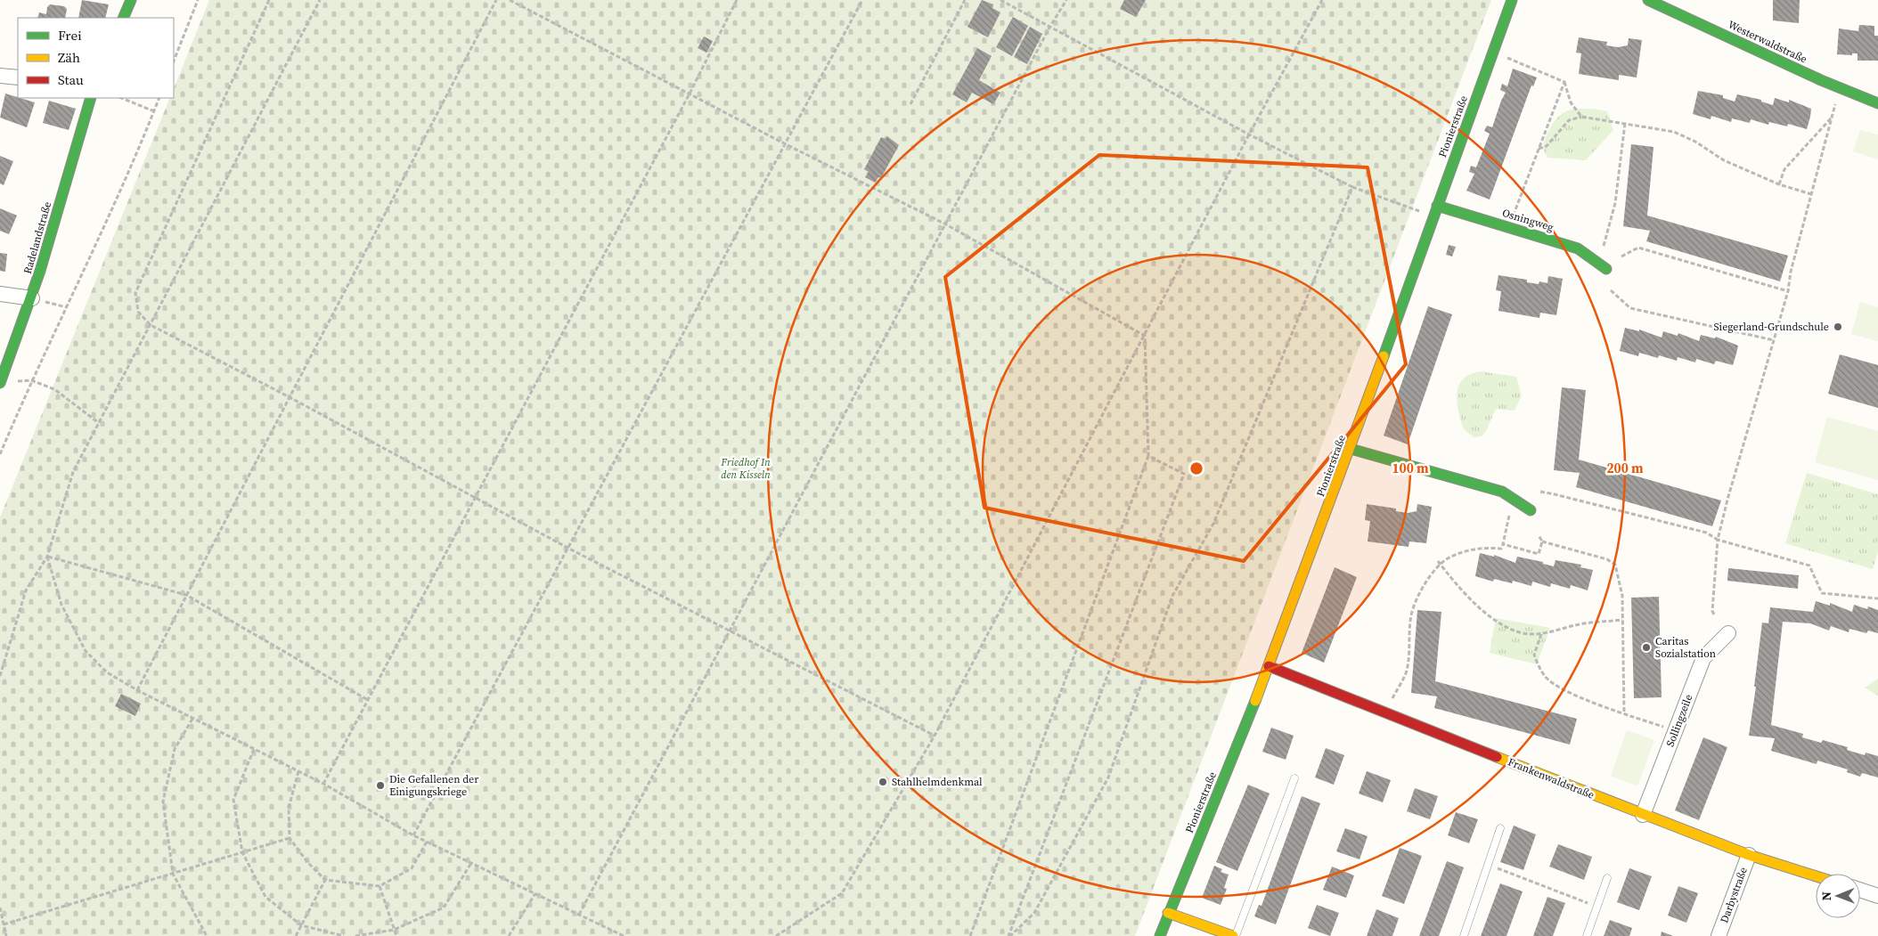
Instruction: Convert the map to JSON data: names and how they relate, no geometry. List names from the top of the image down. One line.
{"streets":{"street":["Westerwaldstraße","Pionierstraße","Osningweg","Radelandstraße","Sollingzeile","Frankenwaldstraße","Darbystraße"]},"crossings":[["Pionierstraße","Osningweg"],["Pionierstraße","Frankenwaldstraße"],["Sollingzeile","Frankenwaldstraße"],["Frankenwaldstraße","Darbystraße"]],"parks":["Friedhof In den Kisseln"],"places":["Siegerland-Grundschule","Caritas Sozialstation","Stahlhelmdenkmal","Die Gefallenen der Einigungskriege"],"legend":["Frei","Zäh","Stau"],"north":"left","rings":["100 m","200 m"]}
